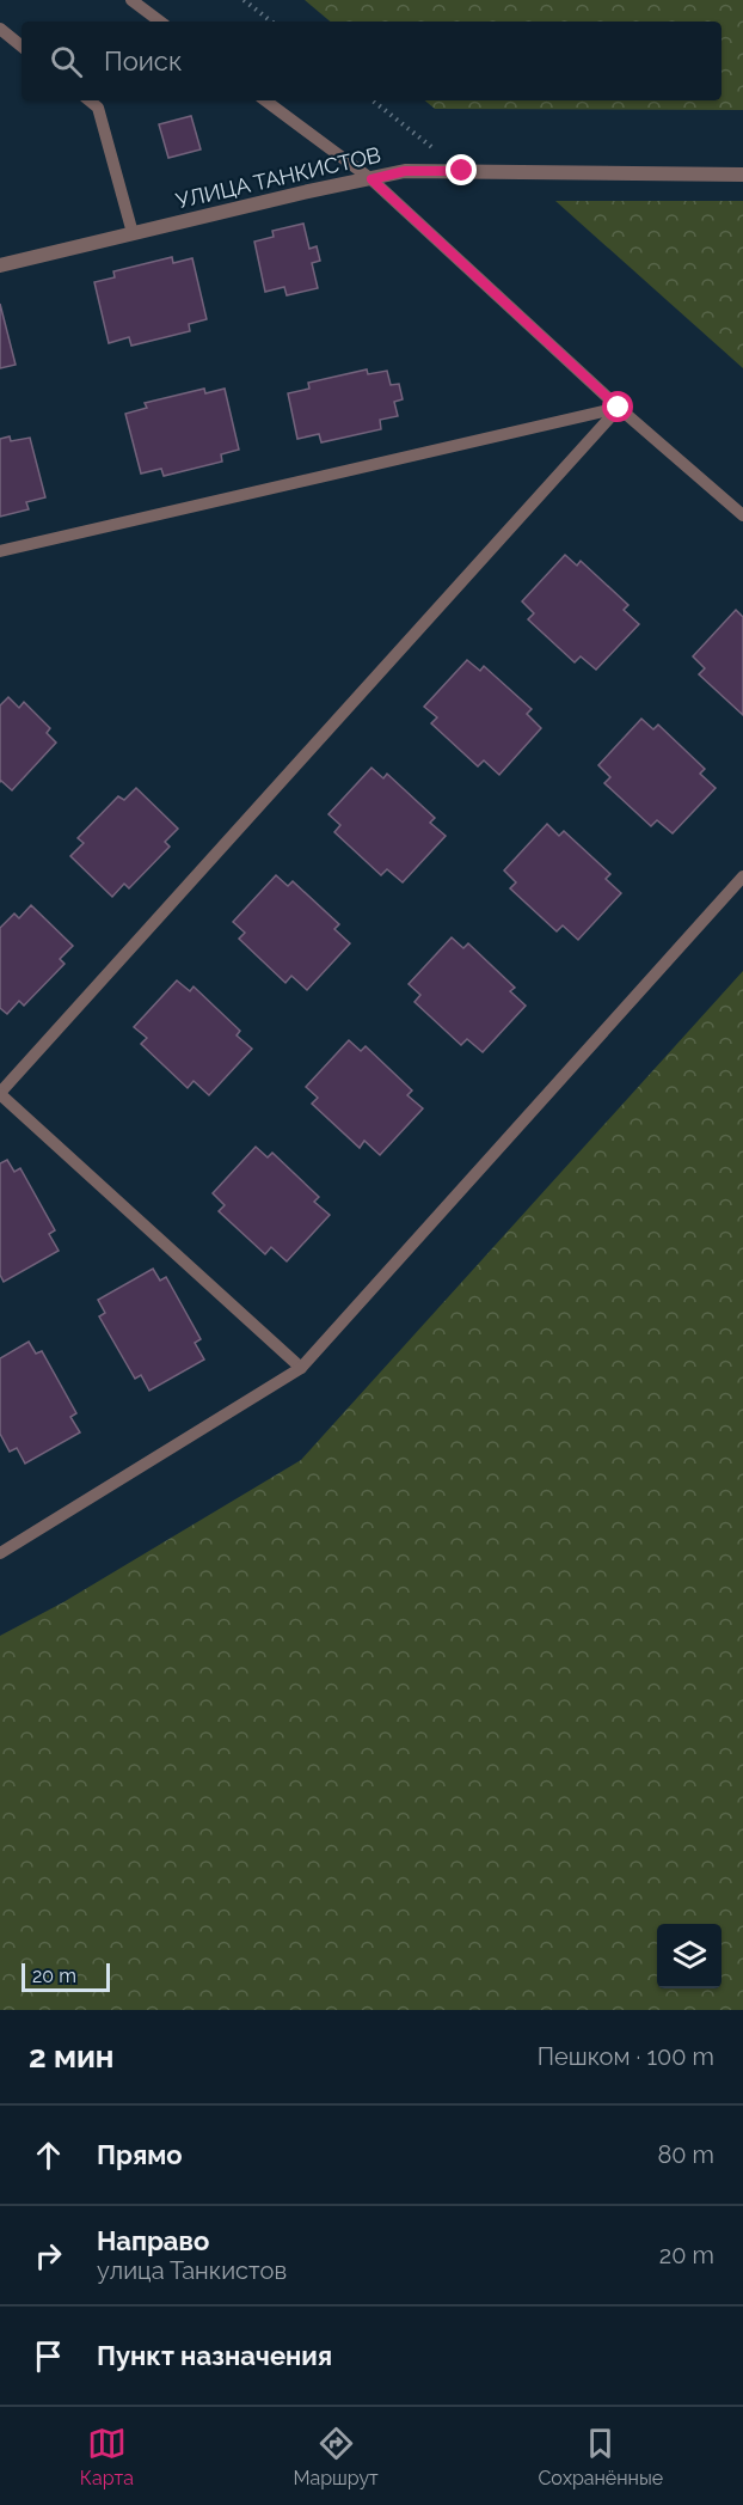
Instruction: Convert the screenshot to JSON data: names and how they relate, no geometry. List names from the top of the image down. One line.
{"streets":{"street":["УЛИЦА ТАНКИСТОВ"]},"scale_bar":"20 m","page":{"search":"Поиск","scale":"20 m","heading":["2 мин","Пешком · 100 m"],"list":[["Прямо","80 m"],["Направо","улица Танкистов","20 m"],"Пункт назначения"],"nav":["Карта","Маршрут","Сохранённые"]}}
